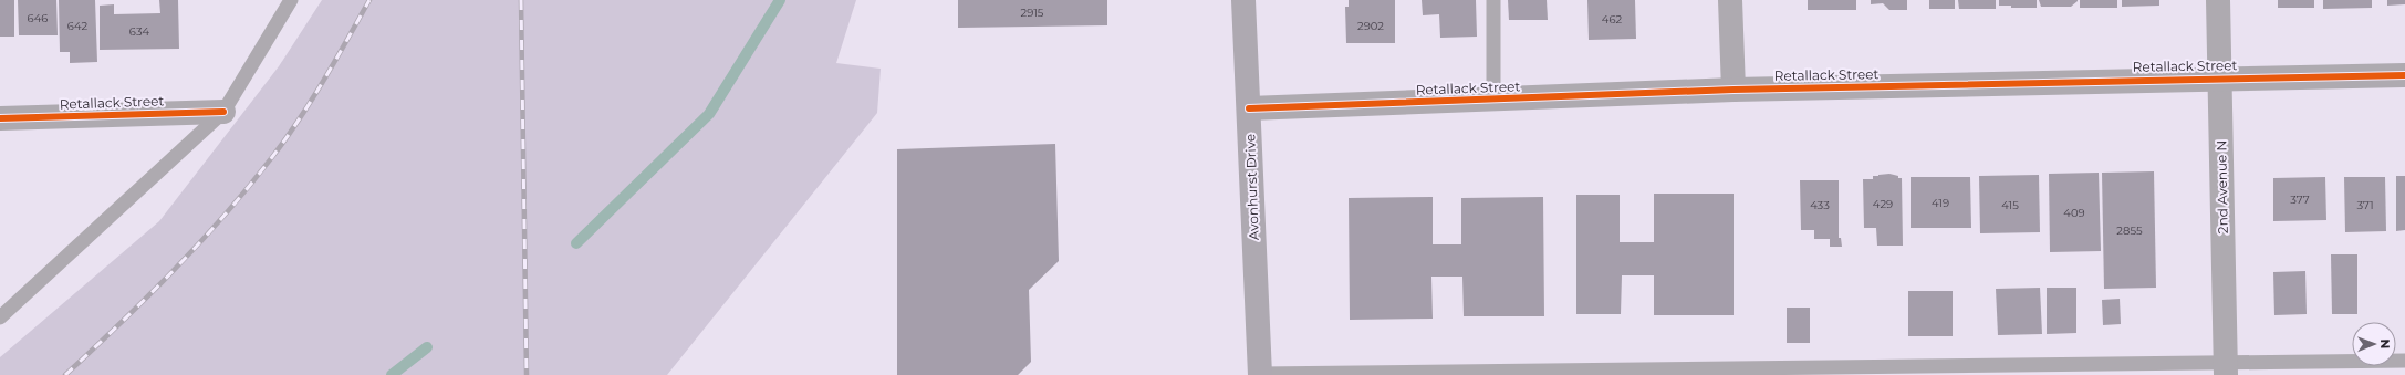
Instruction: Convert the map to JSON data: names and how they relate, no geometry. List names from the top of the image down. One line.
{"streets":{"street":["Retallack Street","Avonhurst Drive","2nd Avenue N"]},"crossings":[["Retallack Street","Avonhurst Drive"],["Retallack Street","2nd Avenue N"]],"house_numbers":["2915","646","462","642","2902","634","377","419","429","433","415","371","409","2855"],"north":"right"}
